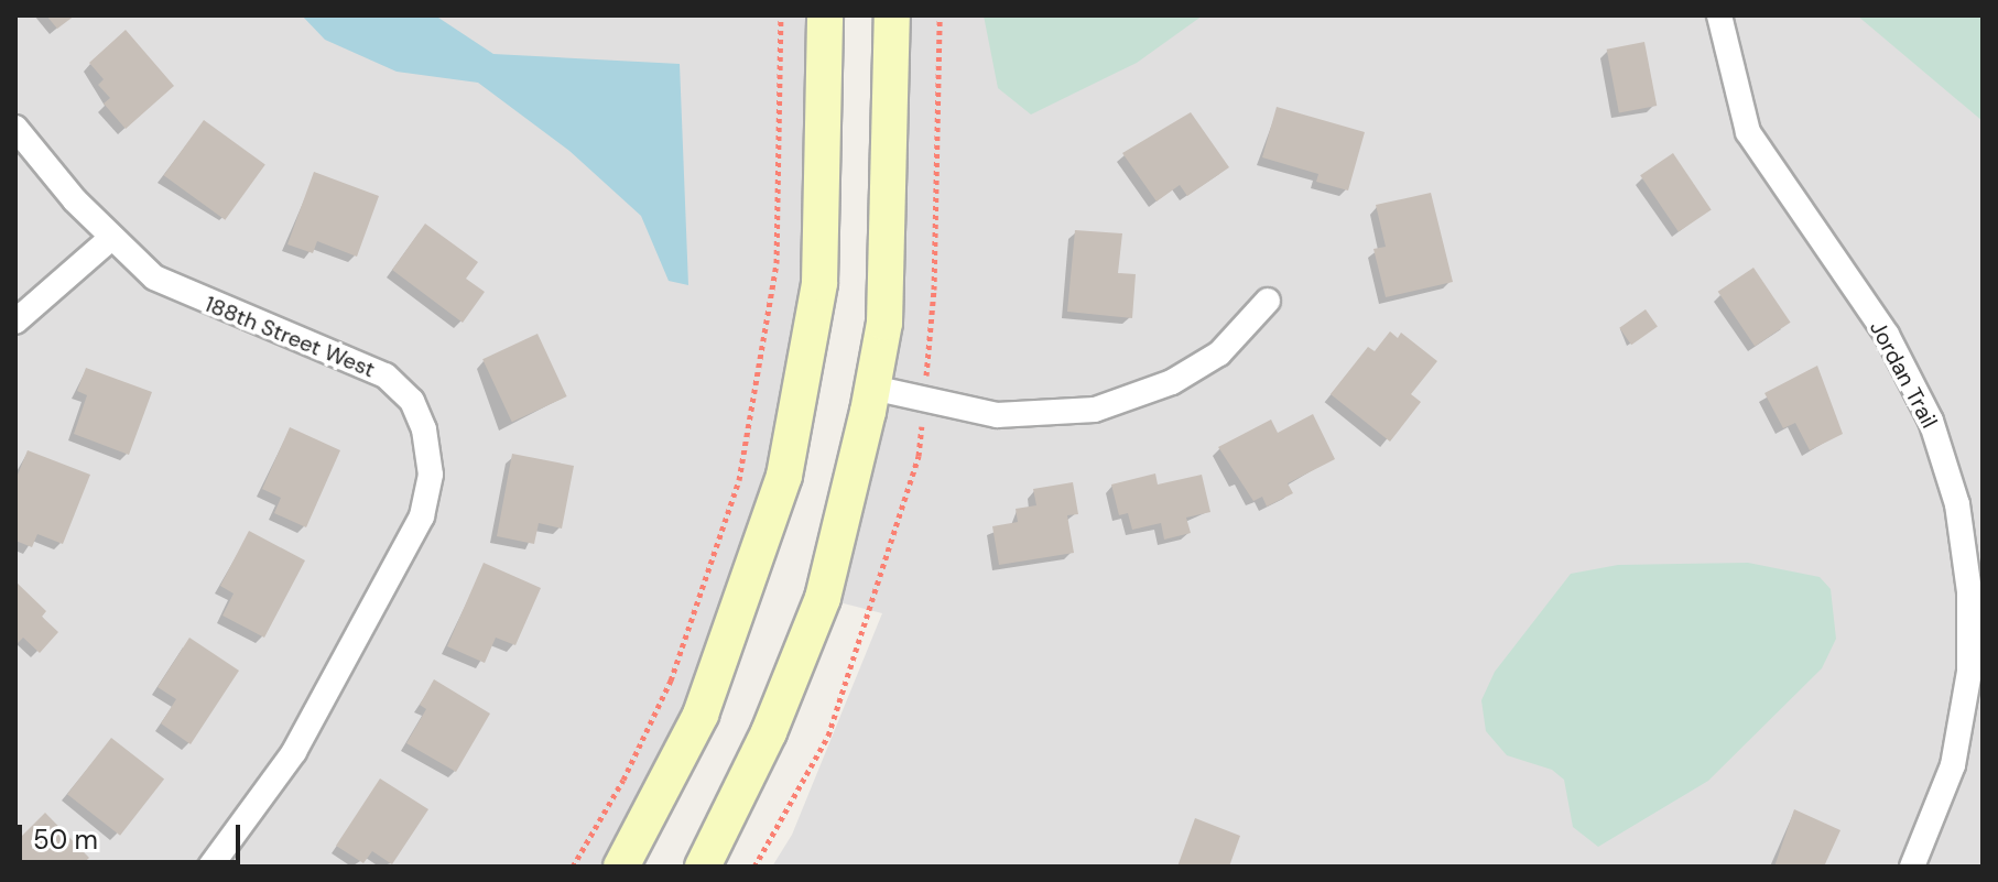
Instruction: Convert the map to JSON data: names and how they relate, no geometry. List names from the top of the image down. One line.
{"streets":{"street":["188th Street West","Jordan Trail"]},"scale_bar":"50 m"}
